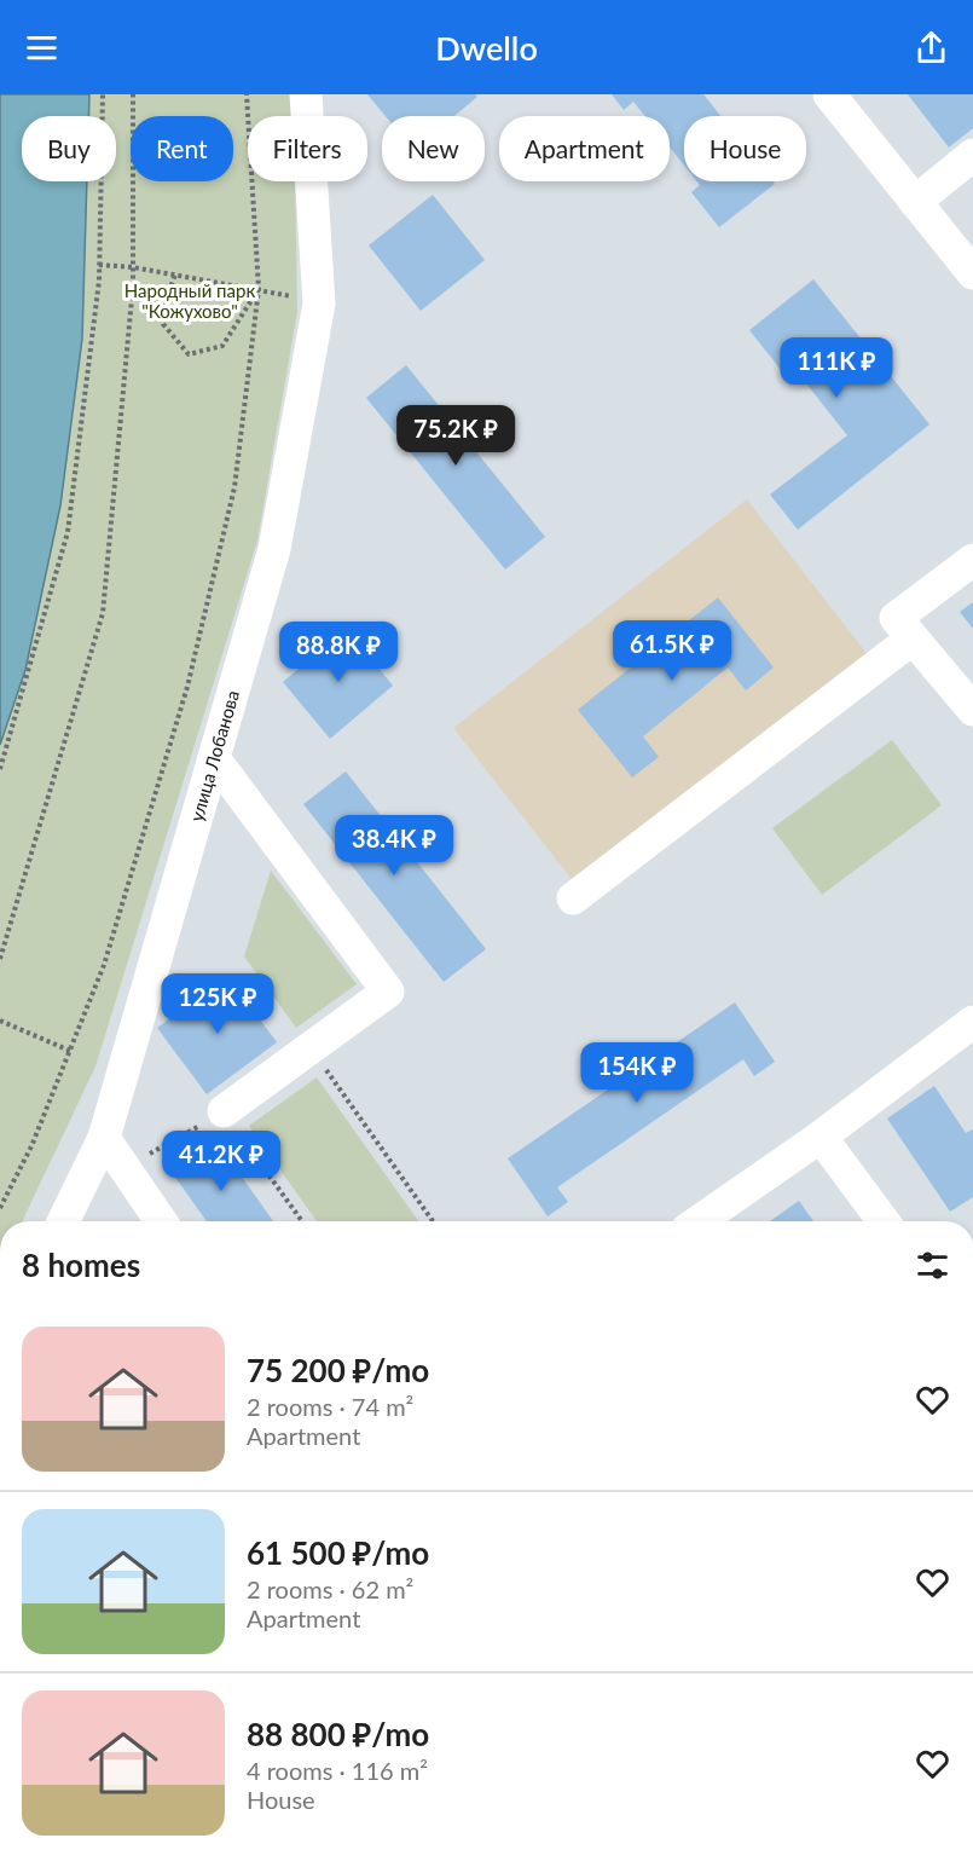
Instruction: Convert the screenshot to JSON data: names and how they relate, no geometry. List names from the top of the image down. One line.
{"streets":{"street":["улица Лобанова"]},"parks":["Народный парк \"Кожухово\""],"page":{"header":"Dwello","chip":["Buy","Rent","Filters","New","Apartment","House"],"price":["111K ₽","75.2K ₽","61.5K ₽","88.8K ₽","38.4K ₽","125K ₽","154K ₽","41.2K ₽"],"heading":"8 homes","list":[{"name":"75 200 ₽/mo","note":"2 rooms · 74 m² · Apartment"},{"name":"61 500 ₽/mo","note":"2 rooms · 62 m² · Apartment"},{"name":"88 800 ₽/mo","note":"4 rooms · 116 m² · House"}]}}
